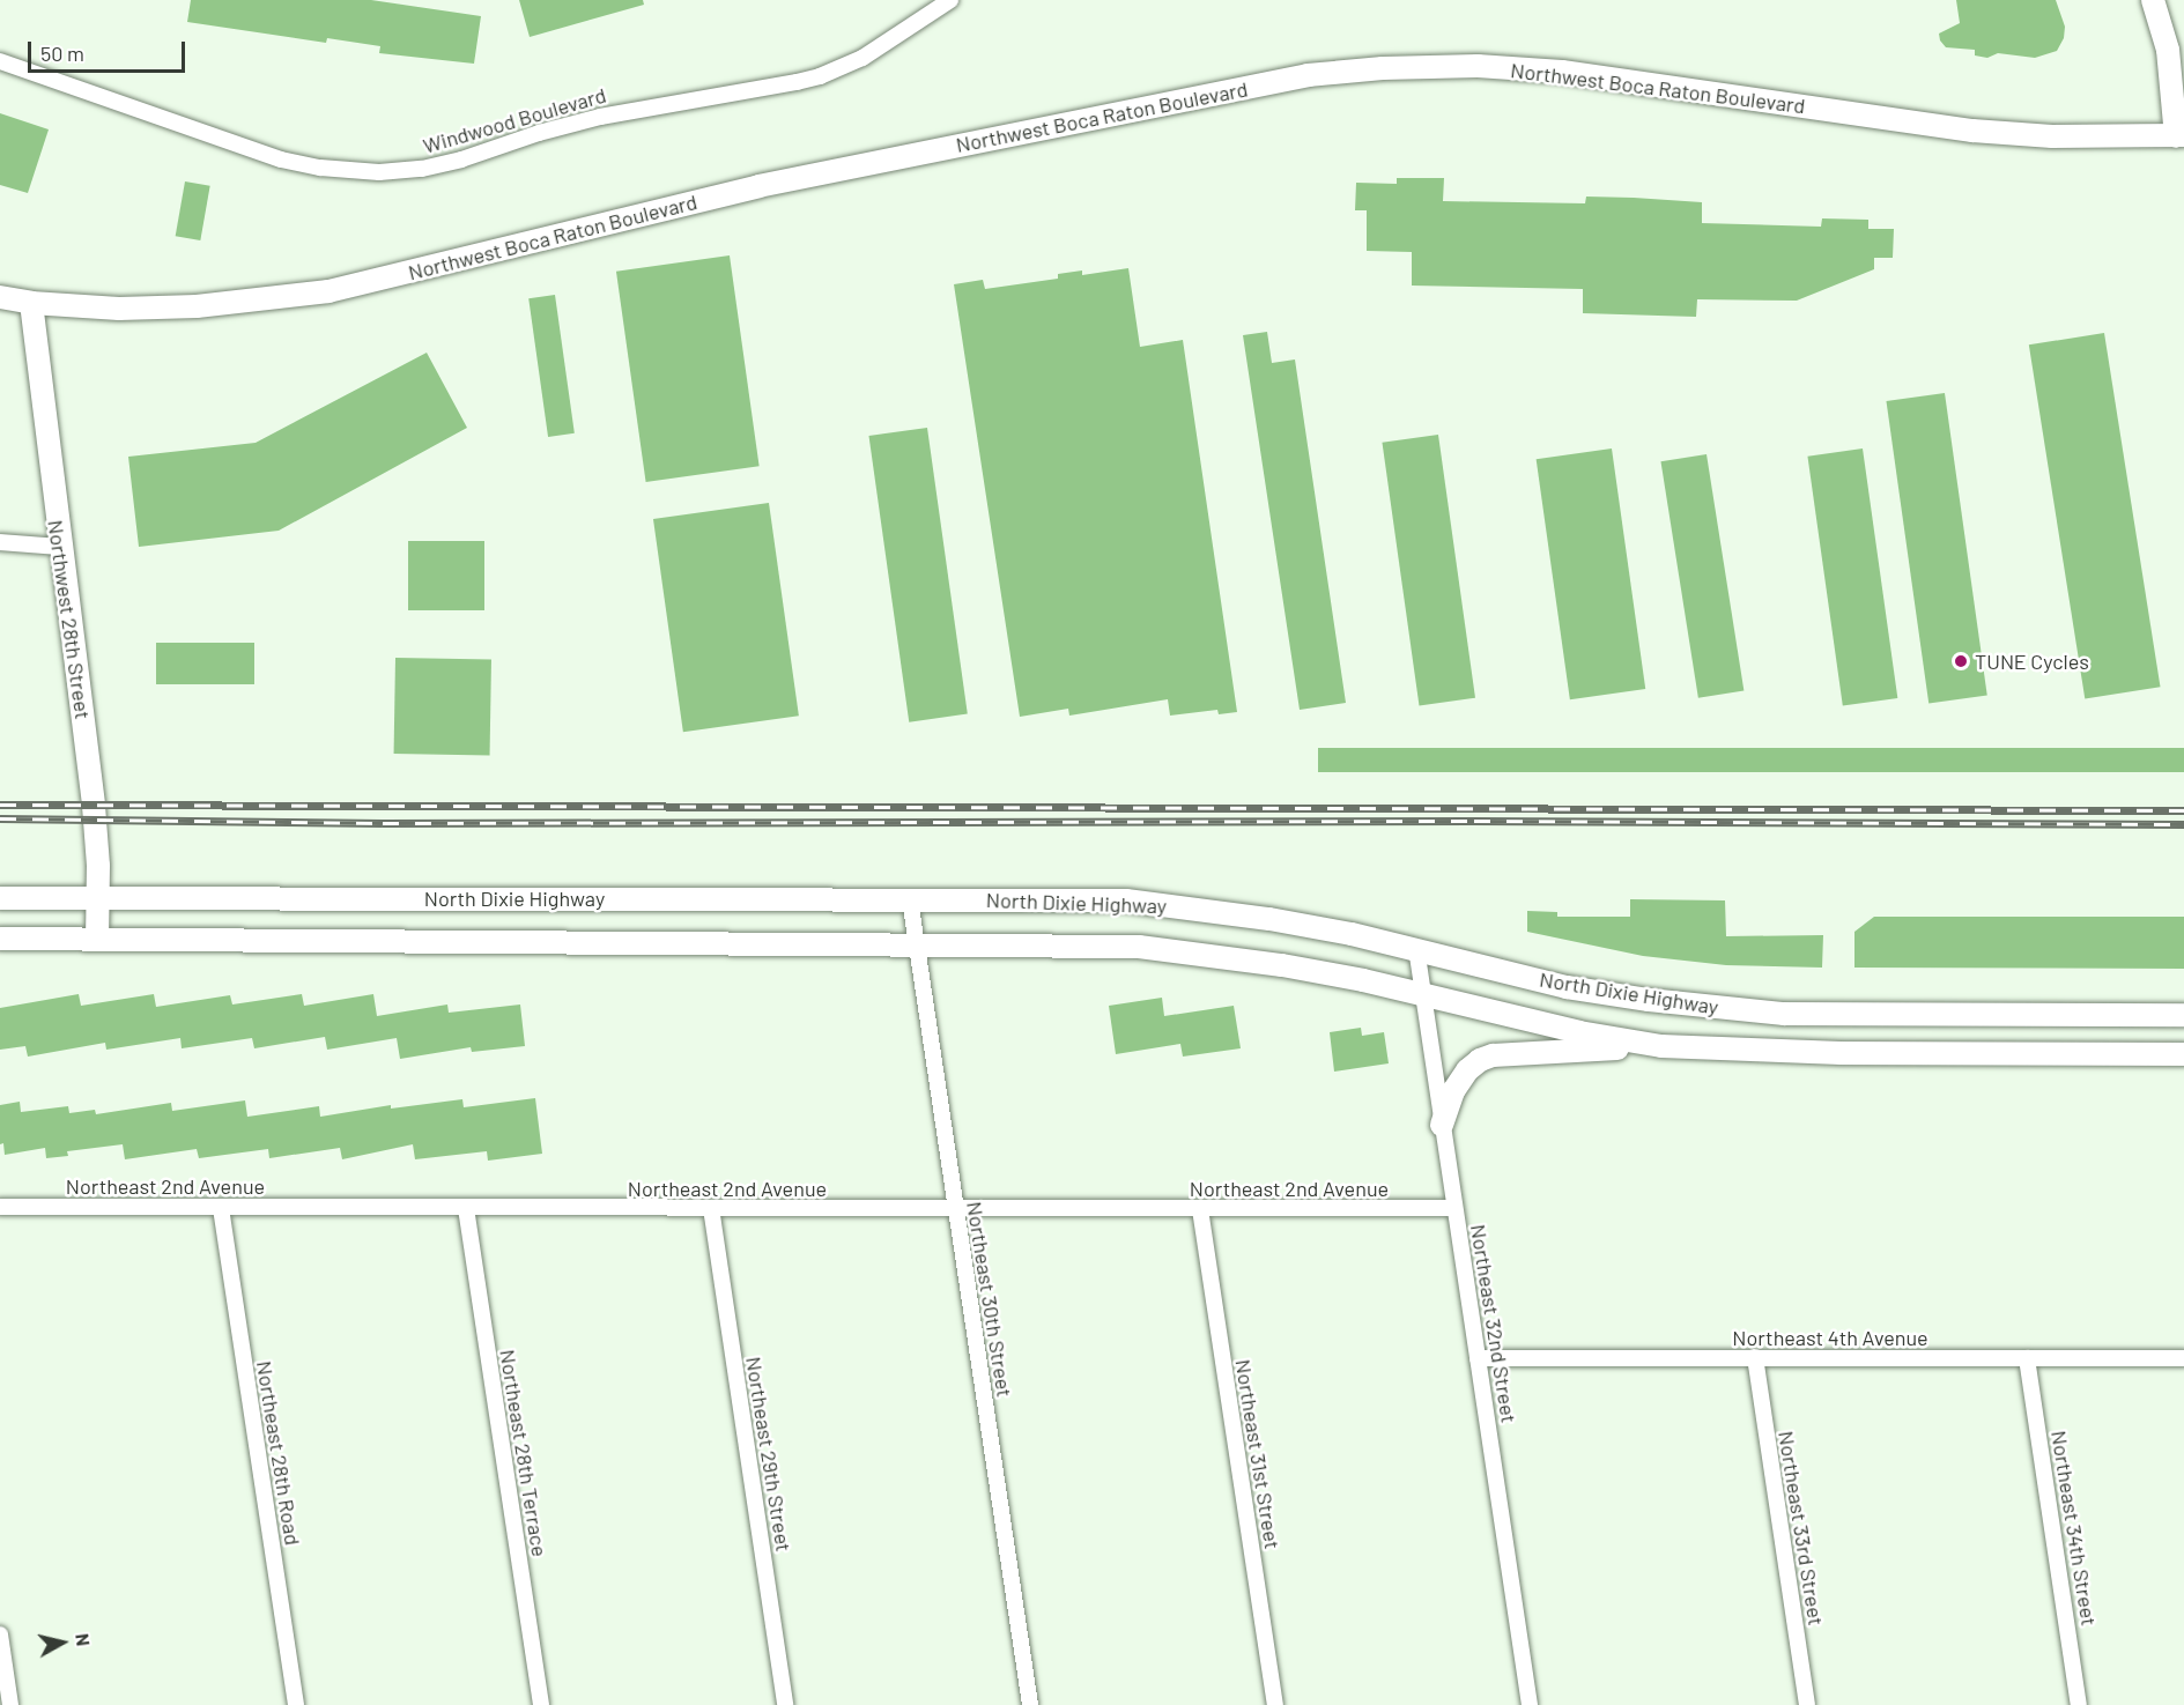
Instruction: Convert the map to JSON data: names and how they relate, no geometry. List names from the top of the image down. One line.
{"streets":{"main road":["Northwest Boca Raton Boulevard","Northwest 28th Street","North Dixie Highway"],"street":["Windwood Boulevard","Northeast 2nd Avenue","Northeast 30th Street","Northeast 32nd Street","Northeast 4th Avenue","Northeast 28th Road","Northeast 28th Terrace","Northeast 29th Street","Northeast 31st Street","Northeast 33rd Street","Northeast 34th Street"]},"crossings":[["Northwest Boca Raton Boulevard","Northwest 28th Street"],["Northwest 28th Street","North Dixie Highway"],["North Dixie Highway","Northeast 30th Street"],["North Dixie Highway","Northeast 32nd Street"],["Northeast 2nd Avenue","Northeast 30th Street"],["Northeast 2nd Avenue","Northeast 32nd Street"],["Northeast 2nd Avenue","Northeast 28th Road"],["Northeast 2nd Avenue","Northeast 28th Terrace"],["Northeast 2nd Avenue","Northeast 29th Street"],["Northeast 2nd Avenue","Northeast 31st Street"],["Northeast 32nd Street","Northeast 4th Avenue"],["Northeast 4th Avenue","Northeast 33rd Street"],["Northeast 4th Avenue","Northeast 34th Street"]],"places":["TUNE Cycles"],"scale_bar":"50 m","north":"right"}
